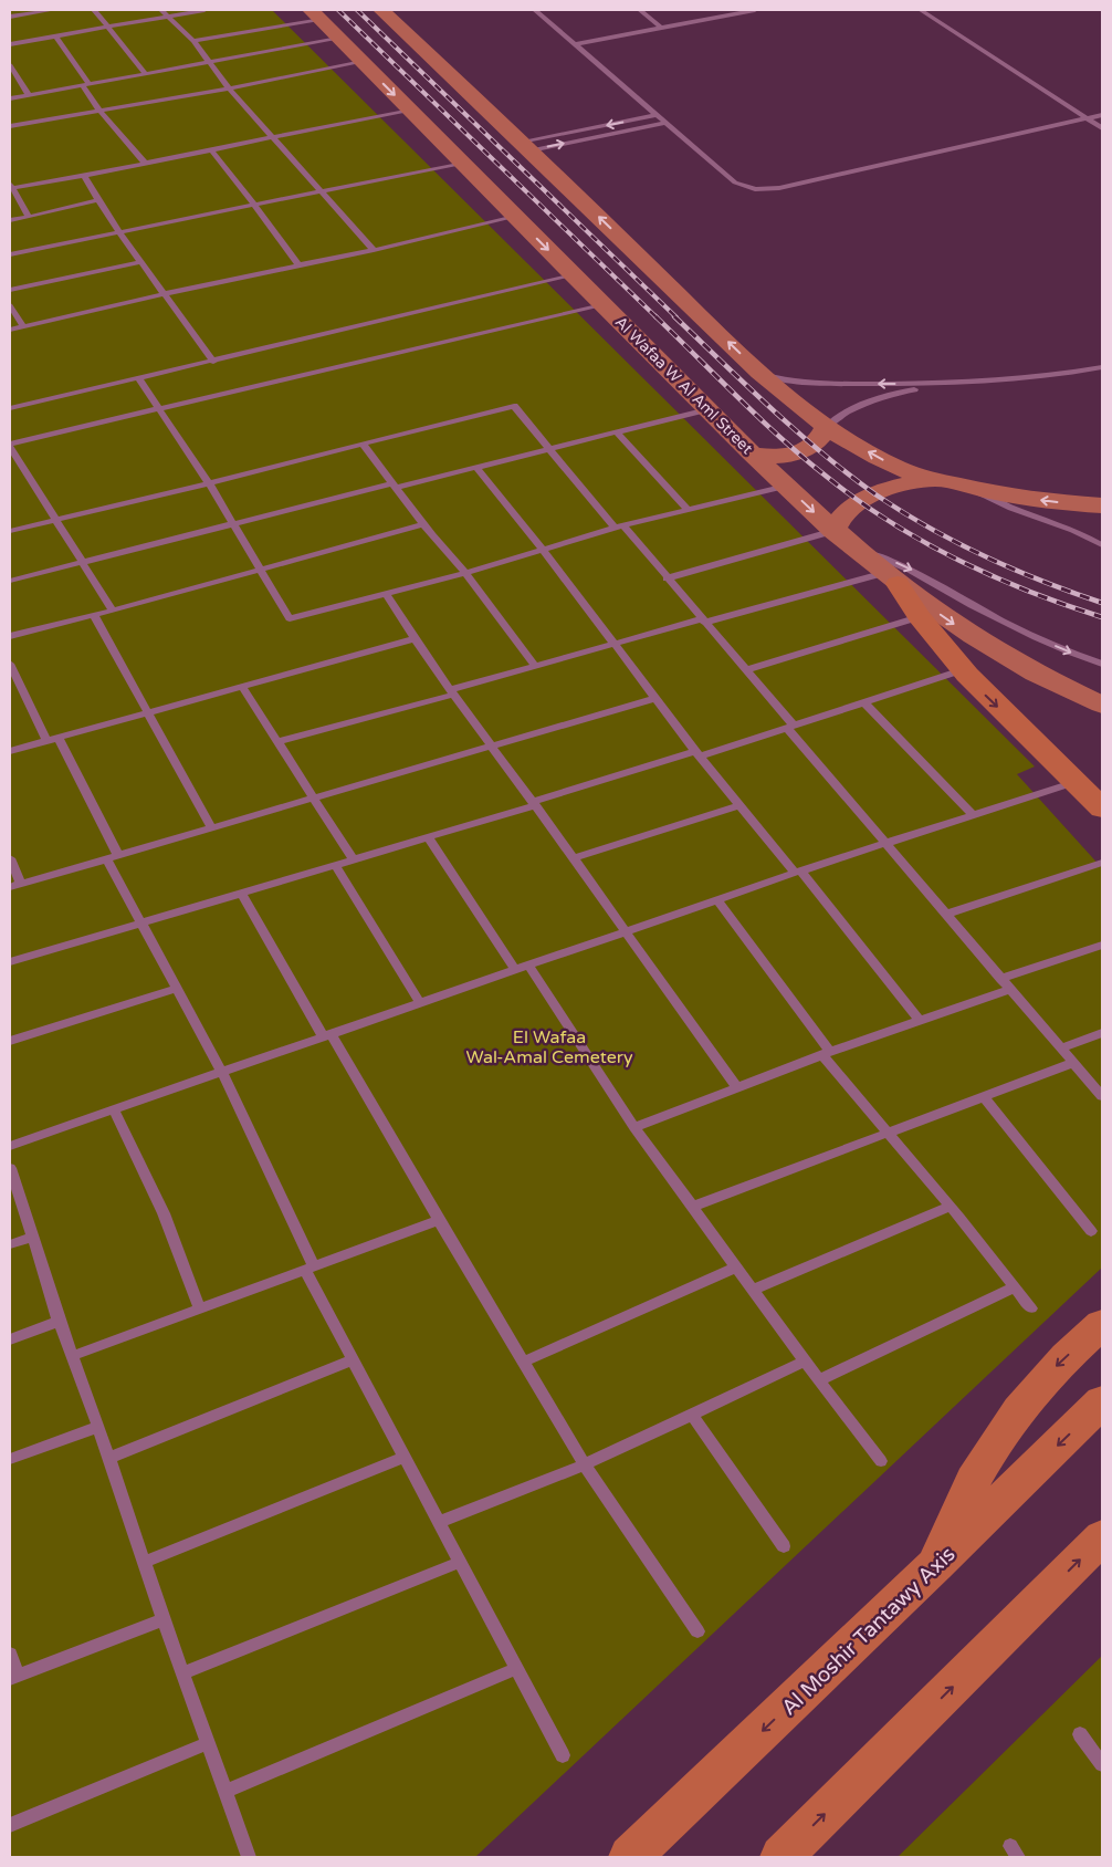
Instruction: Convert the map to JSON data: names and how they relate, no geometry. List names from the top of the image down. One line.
{"streets":{"highway":["Al Moshir Tantawy Axis"],"main road":["Al Wafaa W Al Aml Street"]},"parks":["El Wafaa Wal-Amal Cemetery"]}
